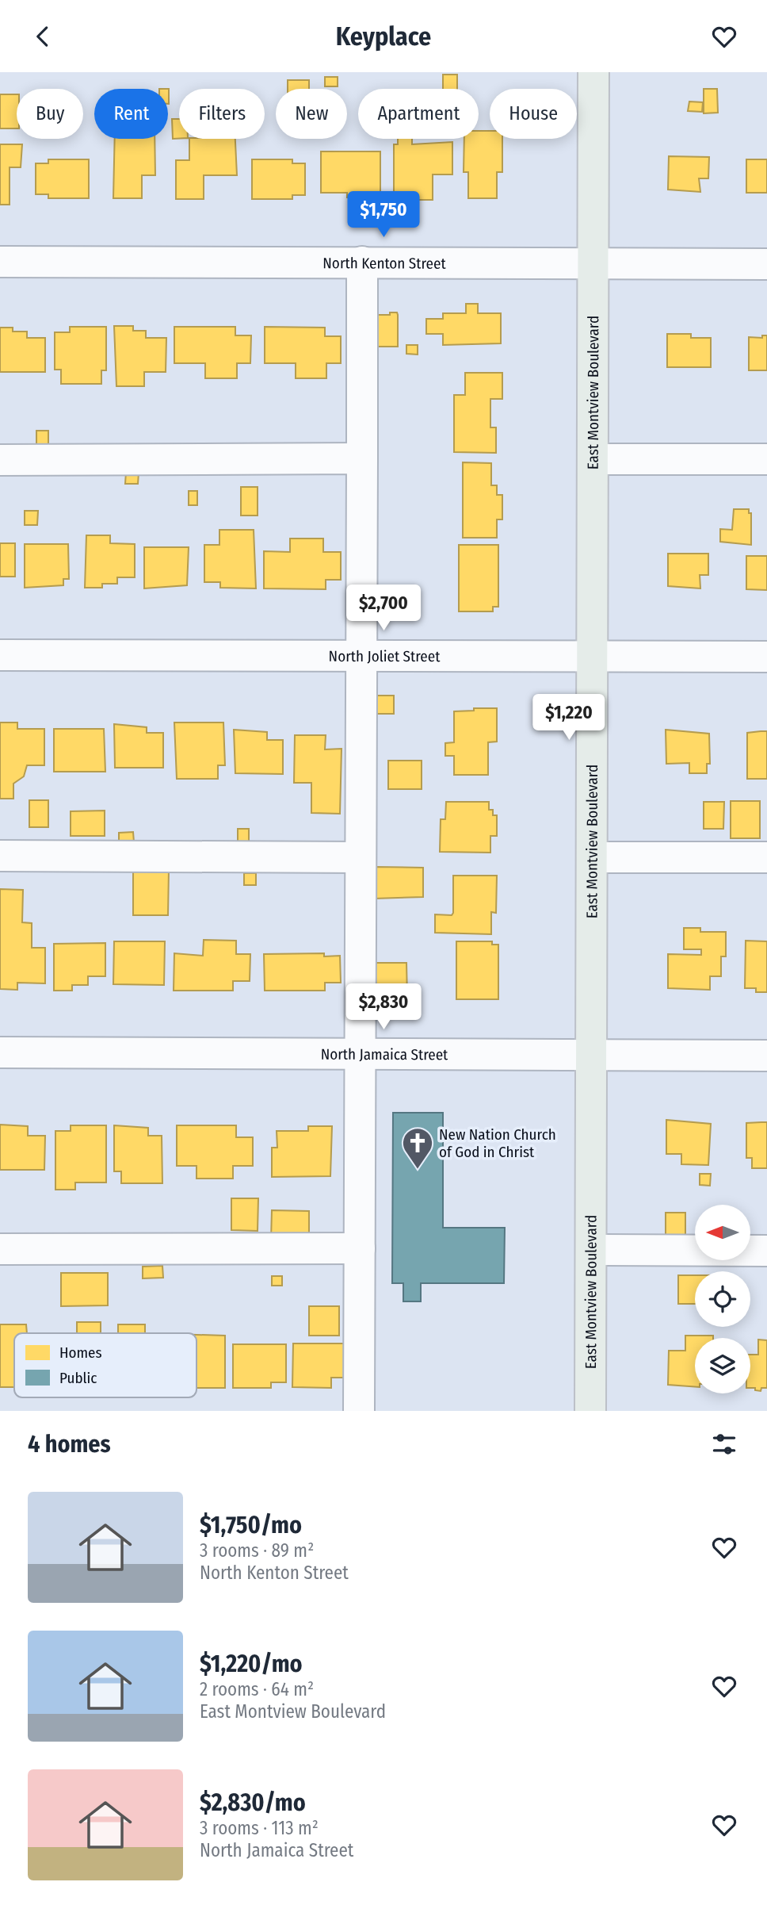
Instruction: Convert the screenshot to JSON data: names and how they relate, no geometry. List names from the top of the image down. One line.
{"streets":{"main road":["East Montview Boulevard"],"street":["North Kenton Street","North Joliet Street","North Jamaica Street"]},"crossings":[["North Kenton Street","East Montview Boulevard"],["East Montview Boulevard","North Joliet Street"],["East Montview Boulevard","North Jamaica Street"]],"places":{"church":["New Nation Church of God in Christ"]},"legend":["Homes","Public"],"north":"left","page":{"header":"Keyplace","chip":["Buy","Rent","Filters","New","Apartment","House"],"price":["$1,750","$2,700","$1,220","$2,830"],"heading":"4 homes","list":[{"name":"$1,750/mo","note":"3 rooms · 89 m² · North Kenton Street"},{"name":"$1,220/mo","note":"2 rooms · 64 m² · East Montview Boulevard"},{"name":"$2,830/mo","note":"3 rooms · 113 m² · North Jamaica Street"}]}}
